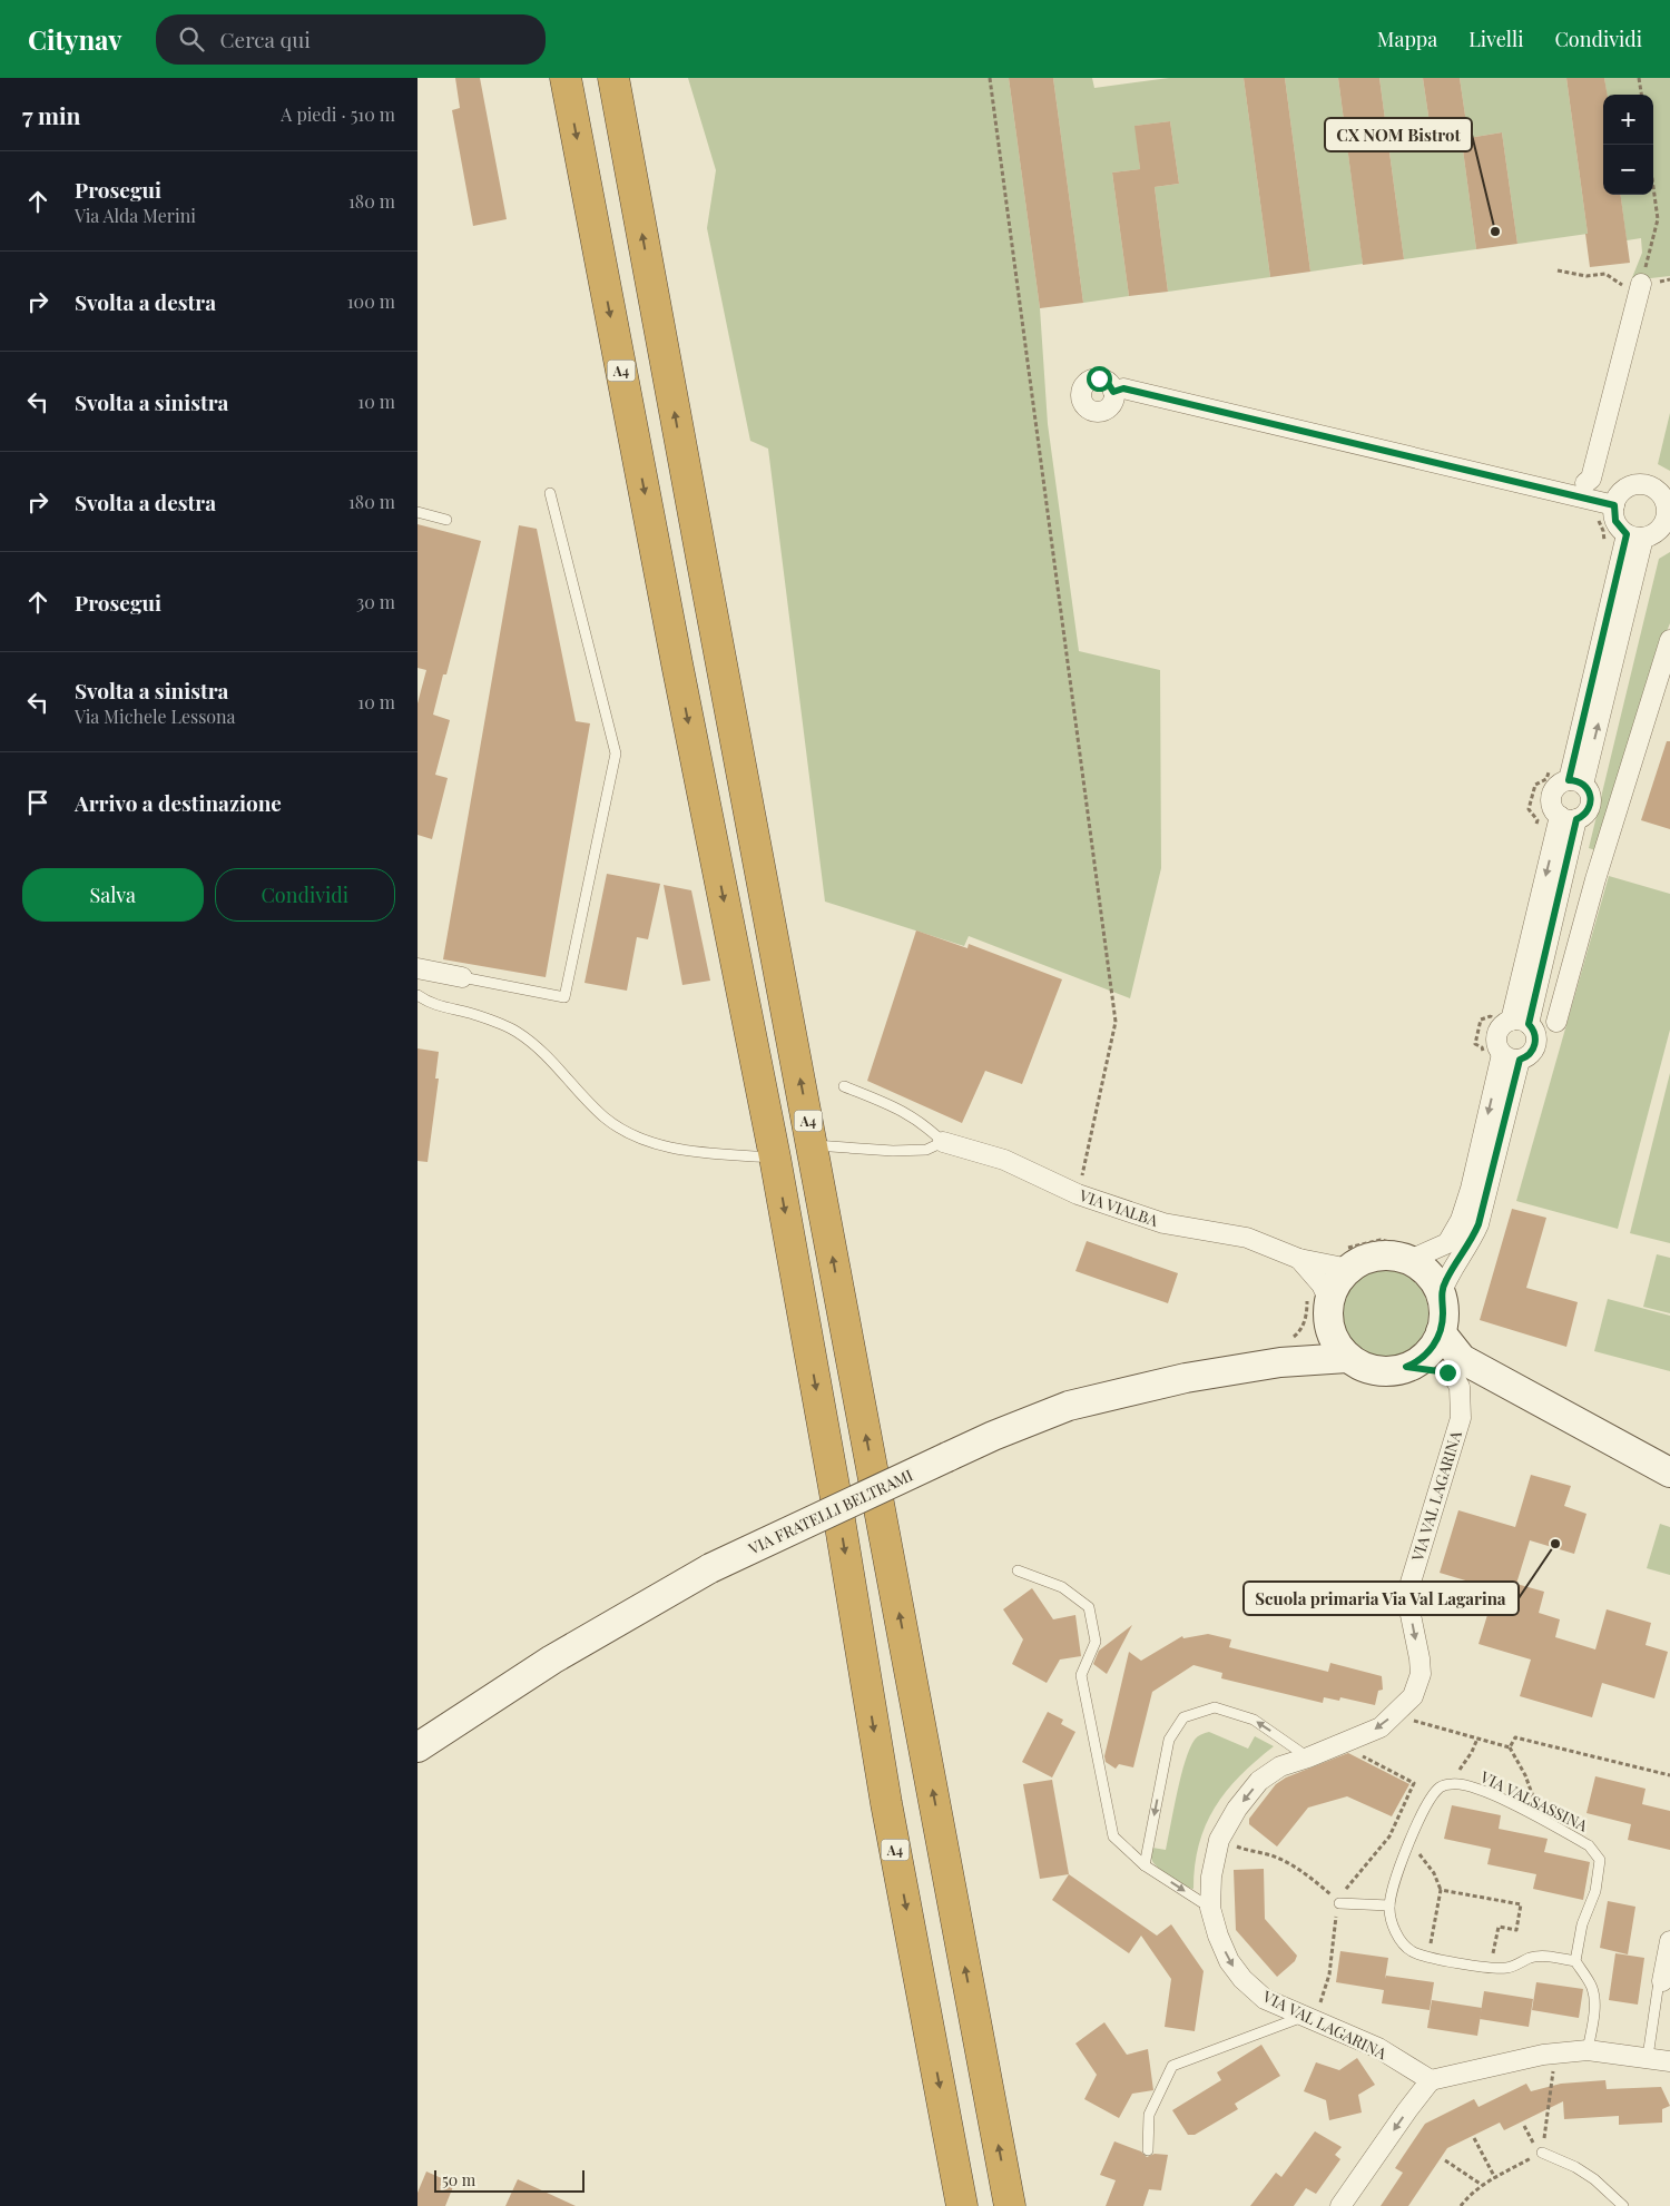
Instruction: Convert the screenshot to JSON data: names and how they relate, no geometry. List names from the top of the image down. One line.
{"streets":{"highway":["A4"],"street":["VIA VIALBA","VIA VAL LAGARINA","VIA FRATELLI BELTRAMI"],"lane":["VIA VALSASSINA"]},"crossings":[["VIA VIALBA","VIA FRATELLI BELTRAMI"]],"one_way":["VIA VAL LAGARINA"],"places":["CX NOM Bistrot","Scuola primaria Via Val Lagarina"],"scale_bar":"50 m","page":{"header":"Citynav","search":"Cerca qui","nav":["Mappa","Livelli","Condividi"],"heading":["7 min","A piedi · 510 m"],"map_buttons":["+","−"],"list":[["Prosegui","Via Alda Merini","180 m"],["Svolta a destra","100 m"],["Svolta a sinistra","10 m"],["Svolta a destra","180 m"],["Prosegui","30 m"],["Svolta a sinistra","Via Michele Lessona","10 m"],"Arrivo a destinazione"],"buttons":["Salva","Condividi"],"scale":"50 m"}}
